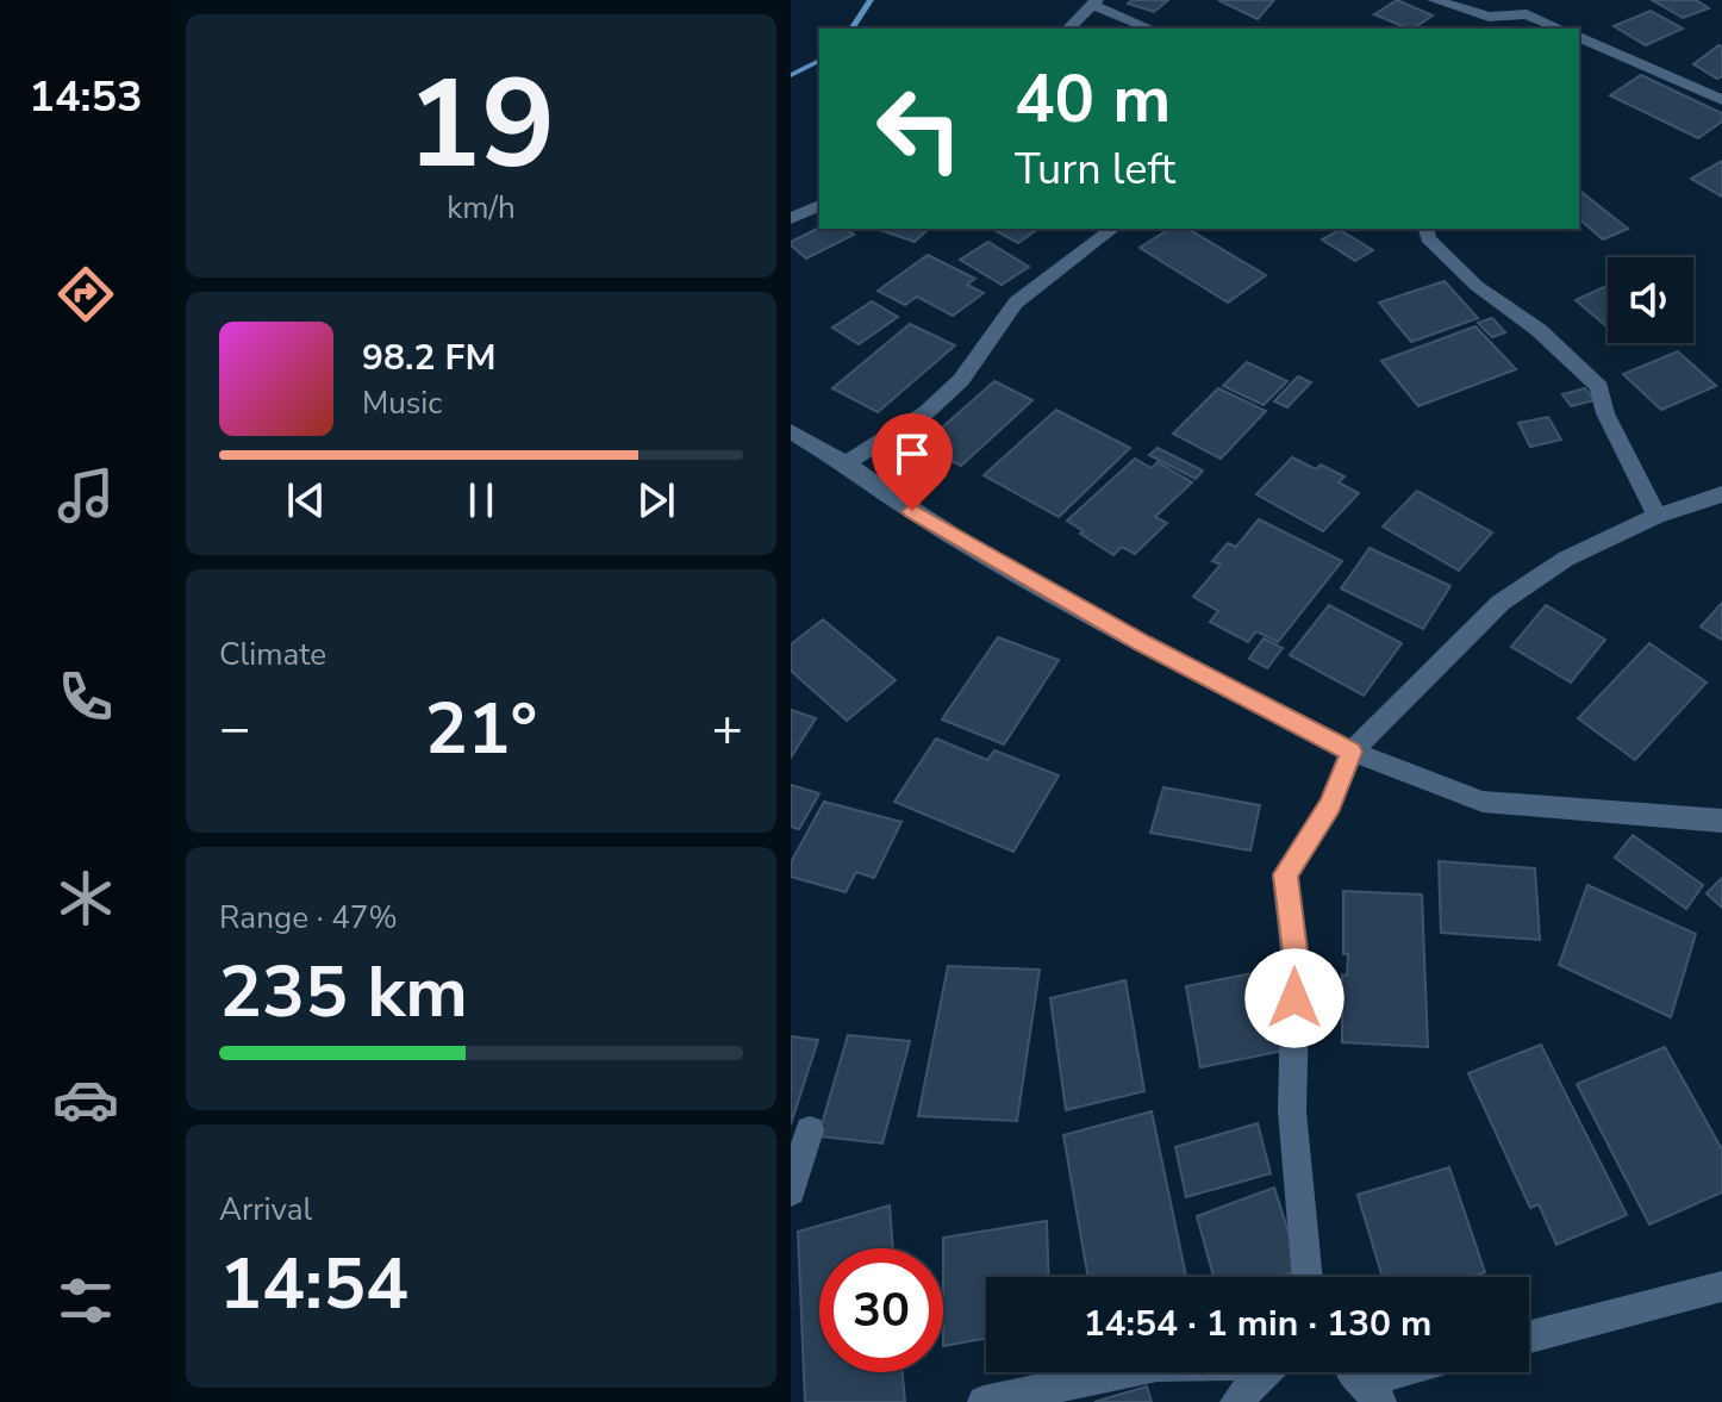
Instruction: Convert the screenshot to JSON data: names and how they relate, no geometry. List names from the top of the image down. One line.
{"page":{"tabs":"14:53","tile":[["19","km/h"],"Climate",["Range · 47%","235 km"],["Arrival","14:54"]],"turn":["40 m","Turn left"],"song":["98.2 FM","Music"],"heat":["−","21°","+"],"limit":"30","trip":"14:54 · 1 min · 130 m"}}
